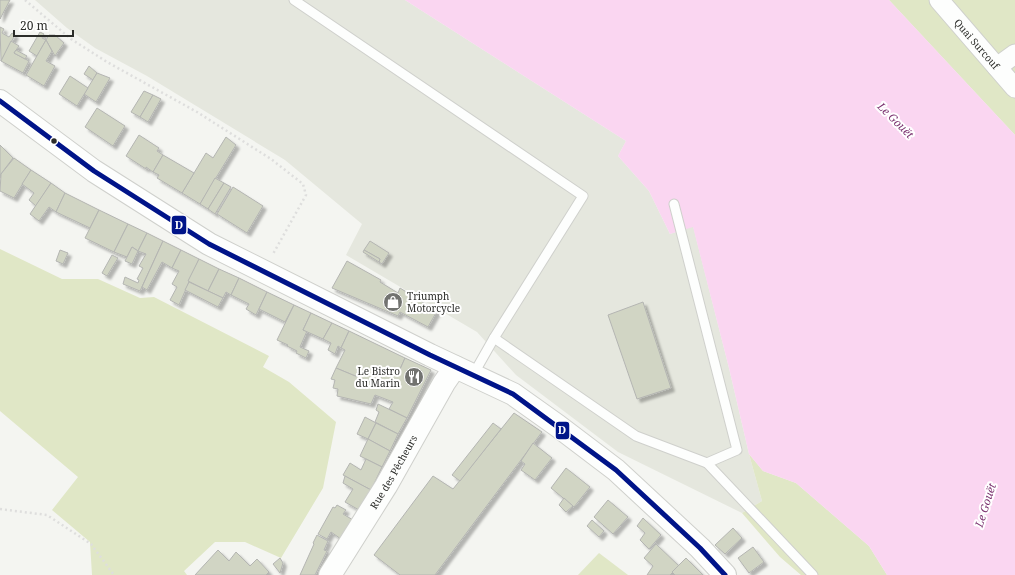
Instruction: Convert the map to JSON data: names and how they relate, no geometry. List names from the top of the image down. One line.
{"streets":{"street":["Quai Surcouf","Rue des Pêcheurs"]},"water":["Le Gouët"],"places":{"shop":["Triumph Motorcycle"],"restaurant":["Le Bistro du Marin"]},"lines":["transit line D"],"scale_bar":"20 m"}
